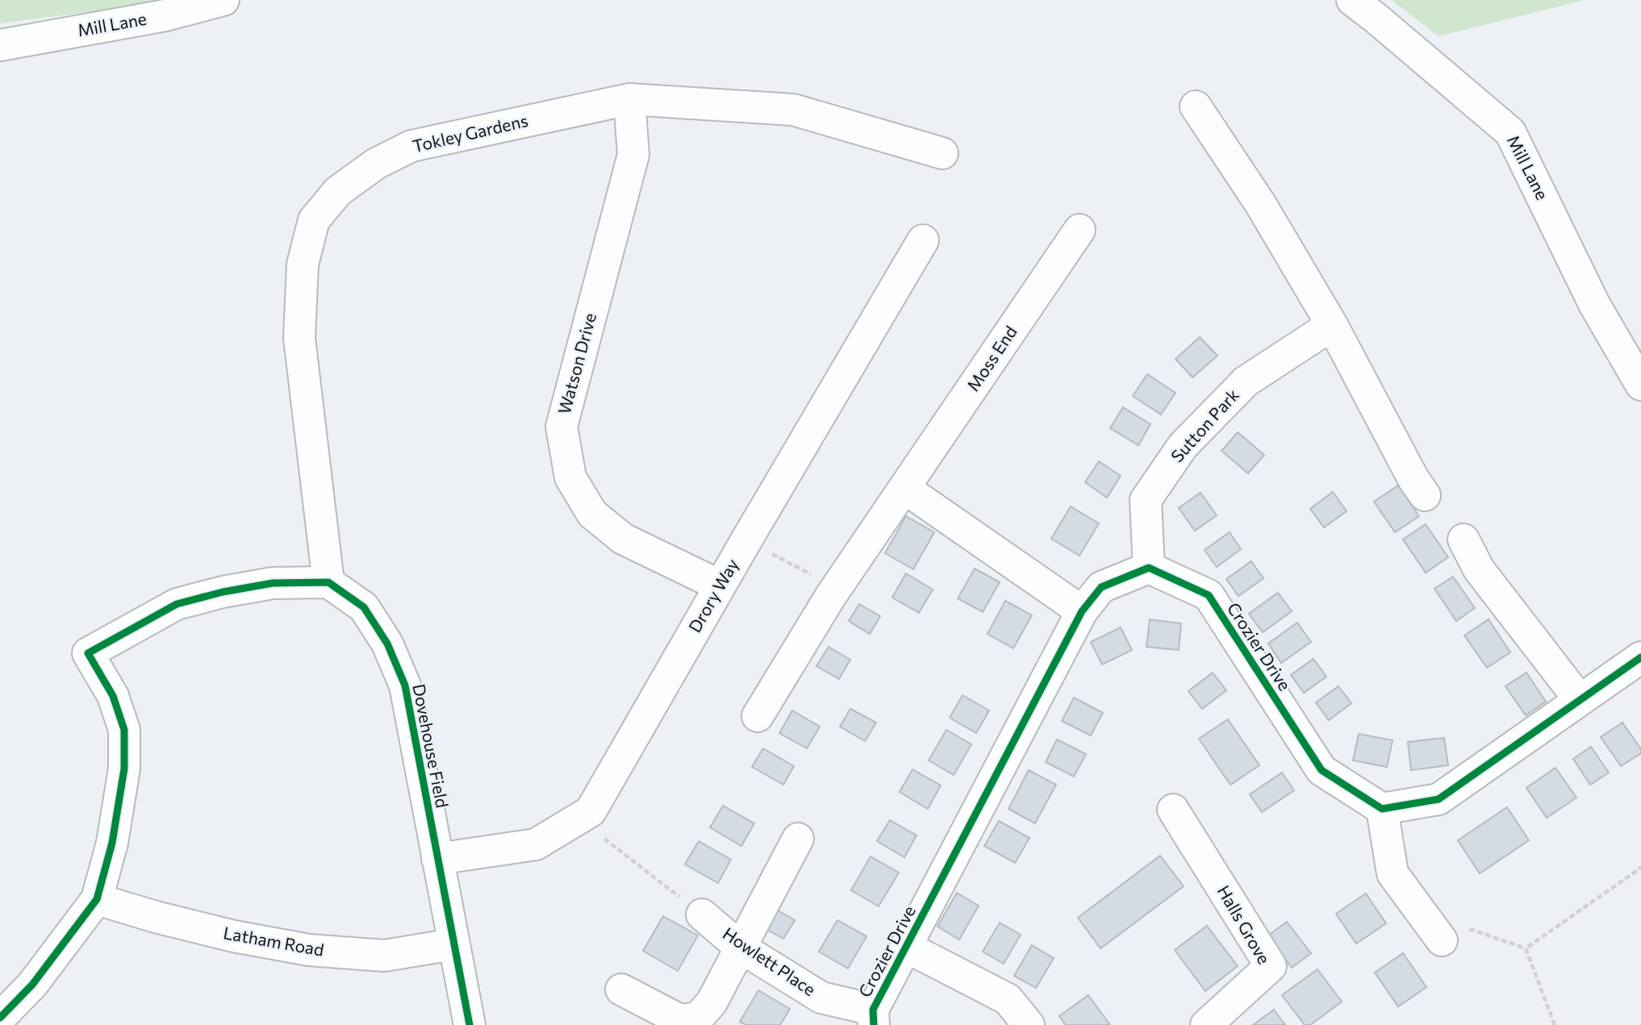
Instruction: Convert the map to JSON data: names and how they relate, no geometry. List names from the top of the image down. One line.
{"streets":{"street":["Mill Lane","Tokley Gardens","Moss End","Watson Drive","Sutton Park","Drory Way","Crozier Drive","Dovehouse Field","Halls Grove","Latham Road","Howlett Place"]},"crossings":[["Tokley Gardens","Watson Drive"],["Tokley Gardens","Dovehouse Field"],["Watson Drive","Drory Way"],["Sutton Park","Crozier Drive"],["Drory Way","Dovehouse Field"],["Crozier Drive","Howlett Place"],["Dovehouse Field","Latham Road"]]}
